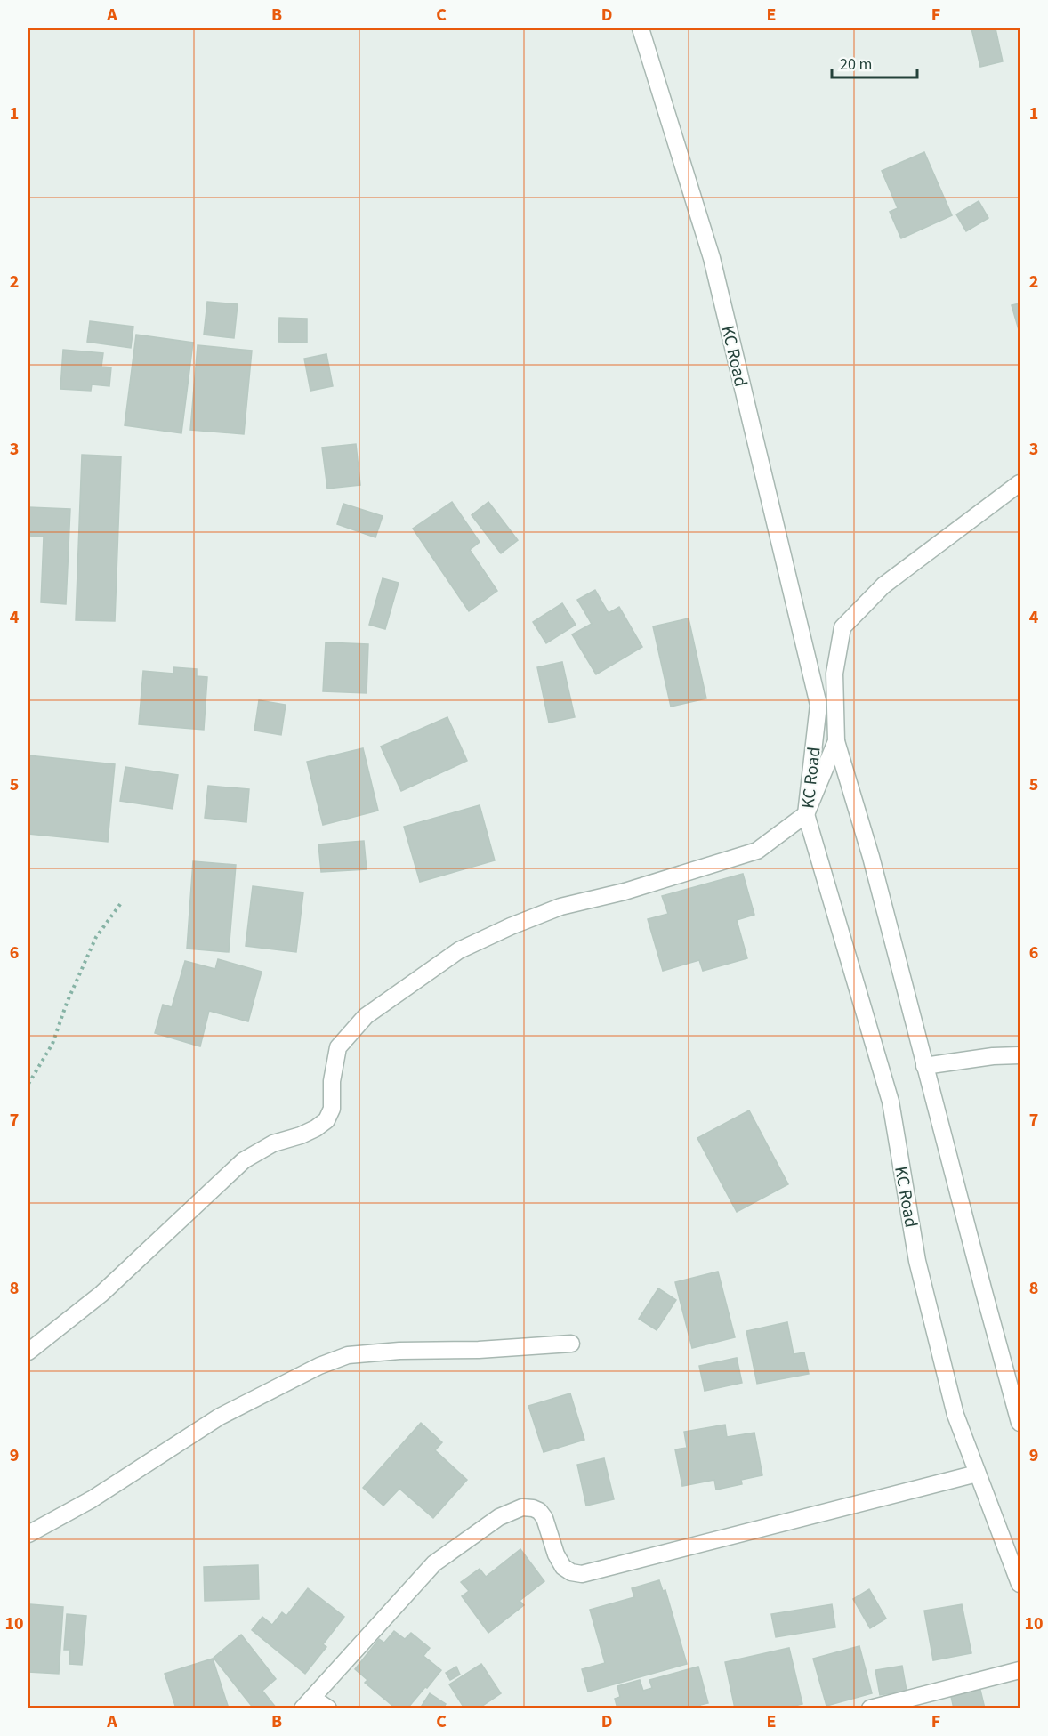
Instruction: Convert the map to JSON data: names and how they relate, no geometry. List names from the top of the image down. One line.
{"streets":{"street":["KC Road"]},"scale_bar":"20 m","grid":{"columns":["A","B","C","D","E","F"],"rows":["1","2","3","4","5","6","7","8","9","10"]}}
